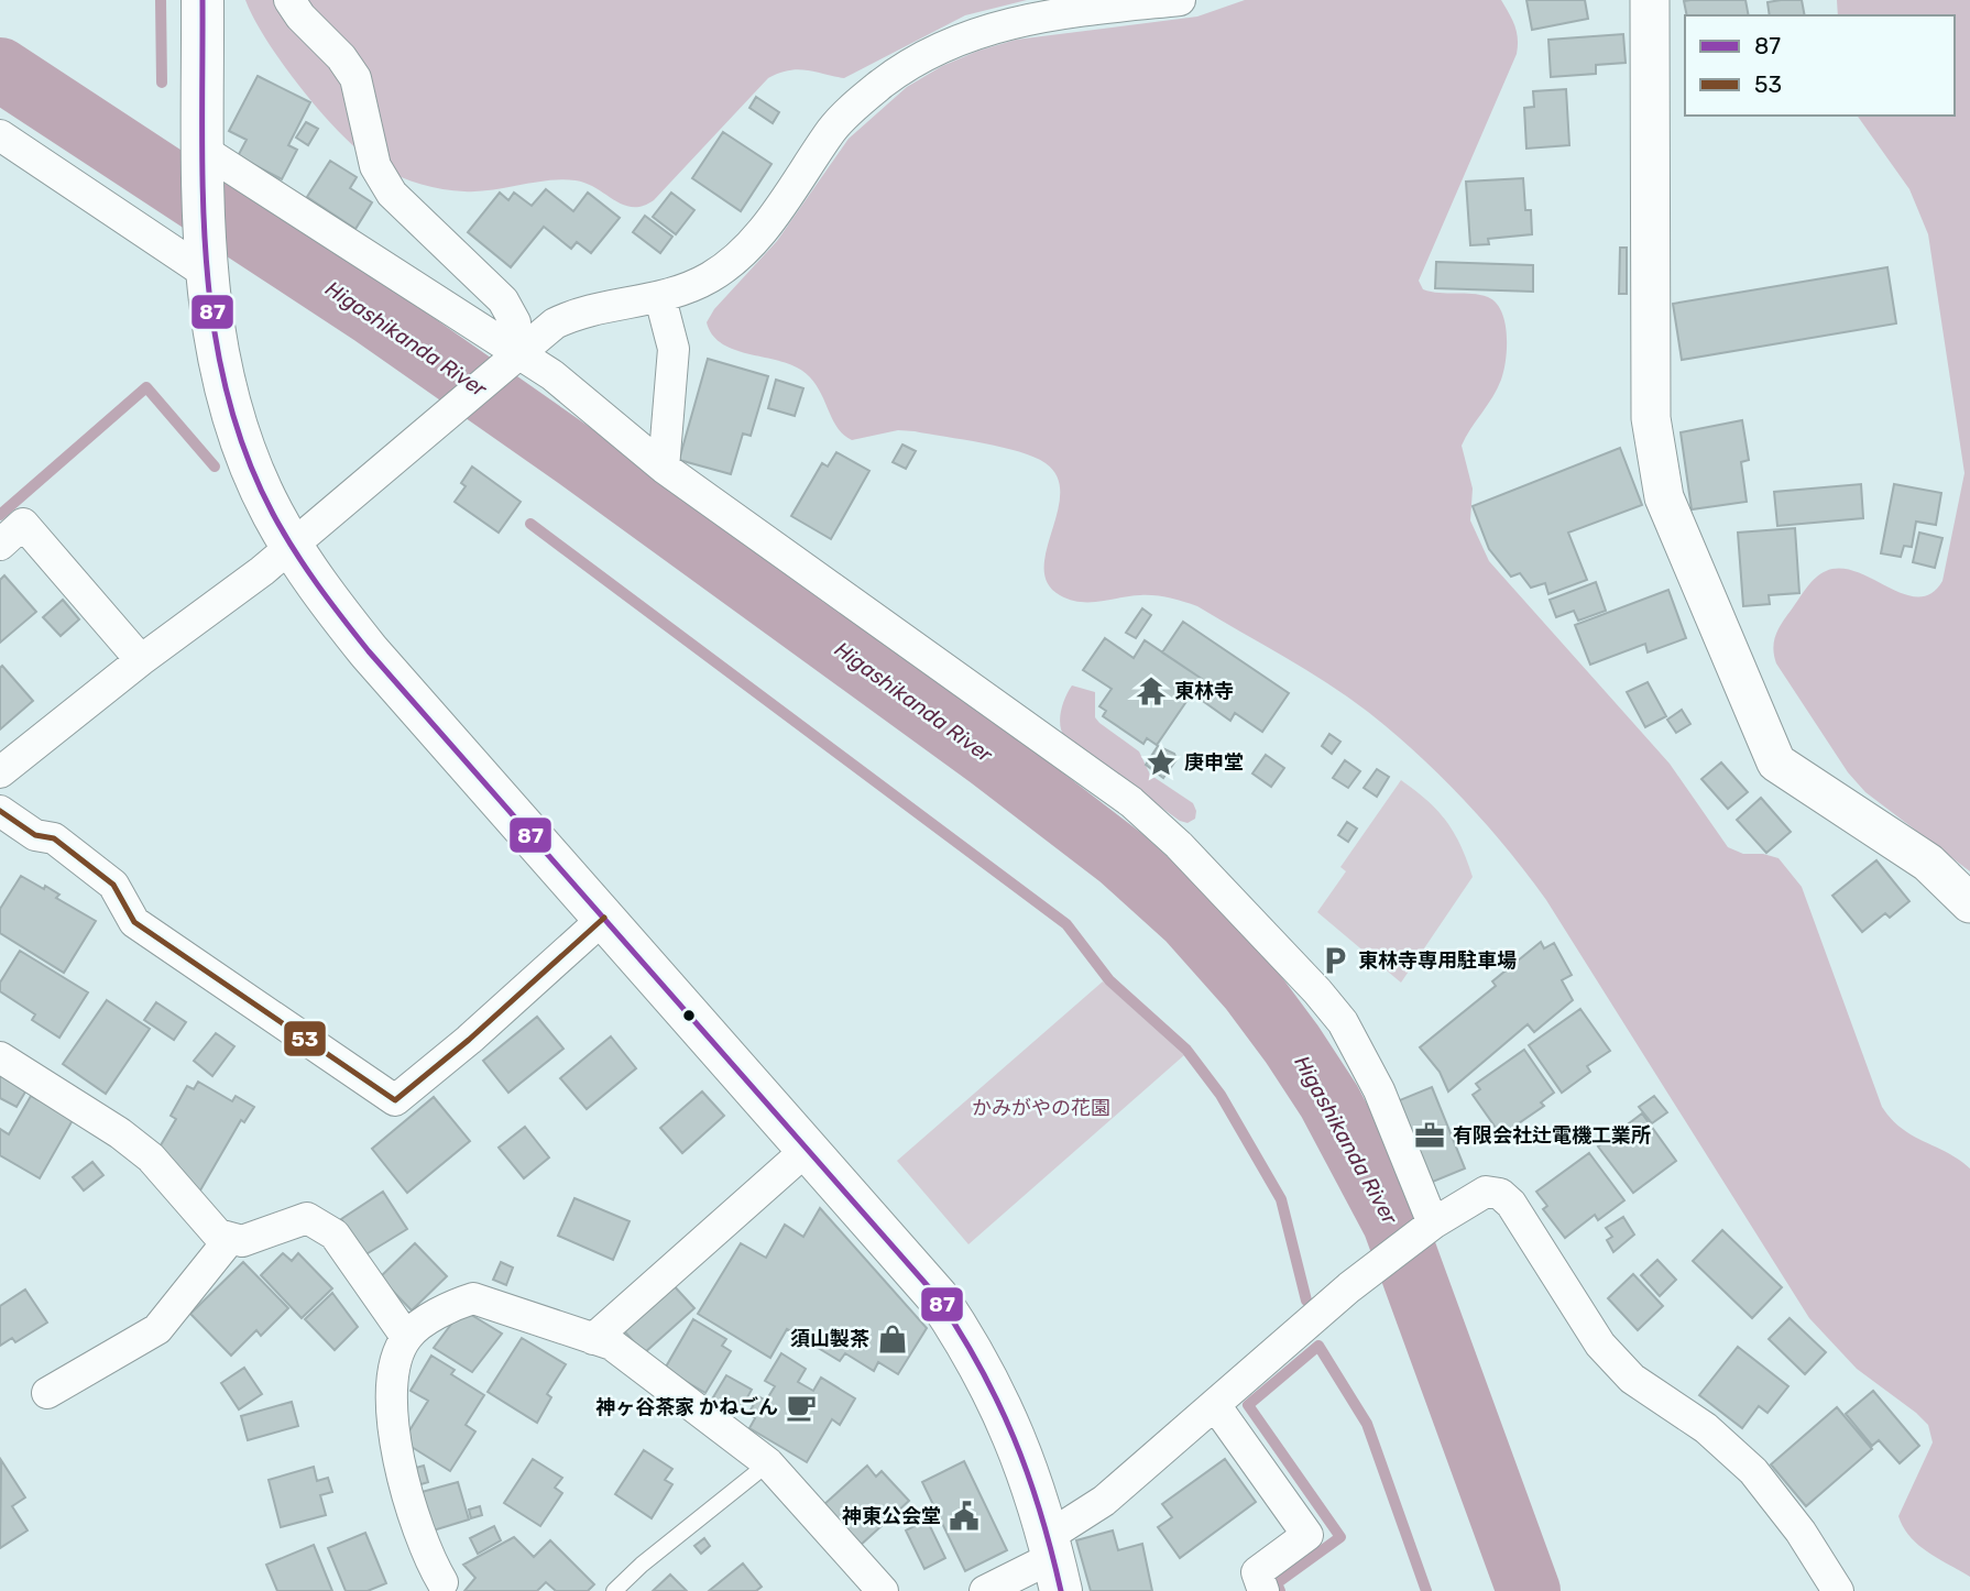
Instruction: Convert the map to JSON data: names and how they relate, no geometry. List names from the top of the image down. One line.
{"water":["Higashikanda River"],"parks":["かみがやの花園"],"places":{"temple":["東林寺"],"place":["庚申堂"],"parking":["東林寺専用駐車場"],"office":["有限会社辻電機工業所"],"shop":["須山製茶"],"cafe":["神ヶ谷茶家 かねごん"],"public building":["神東公会堂"]},"lines":["transit line 87","transit line 53"],"legend":["87","53"]}
